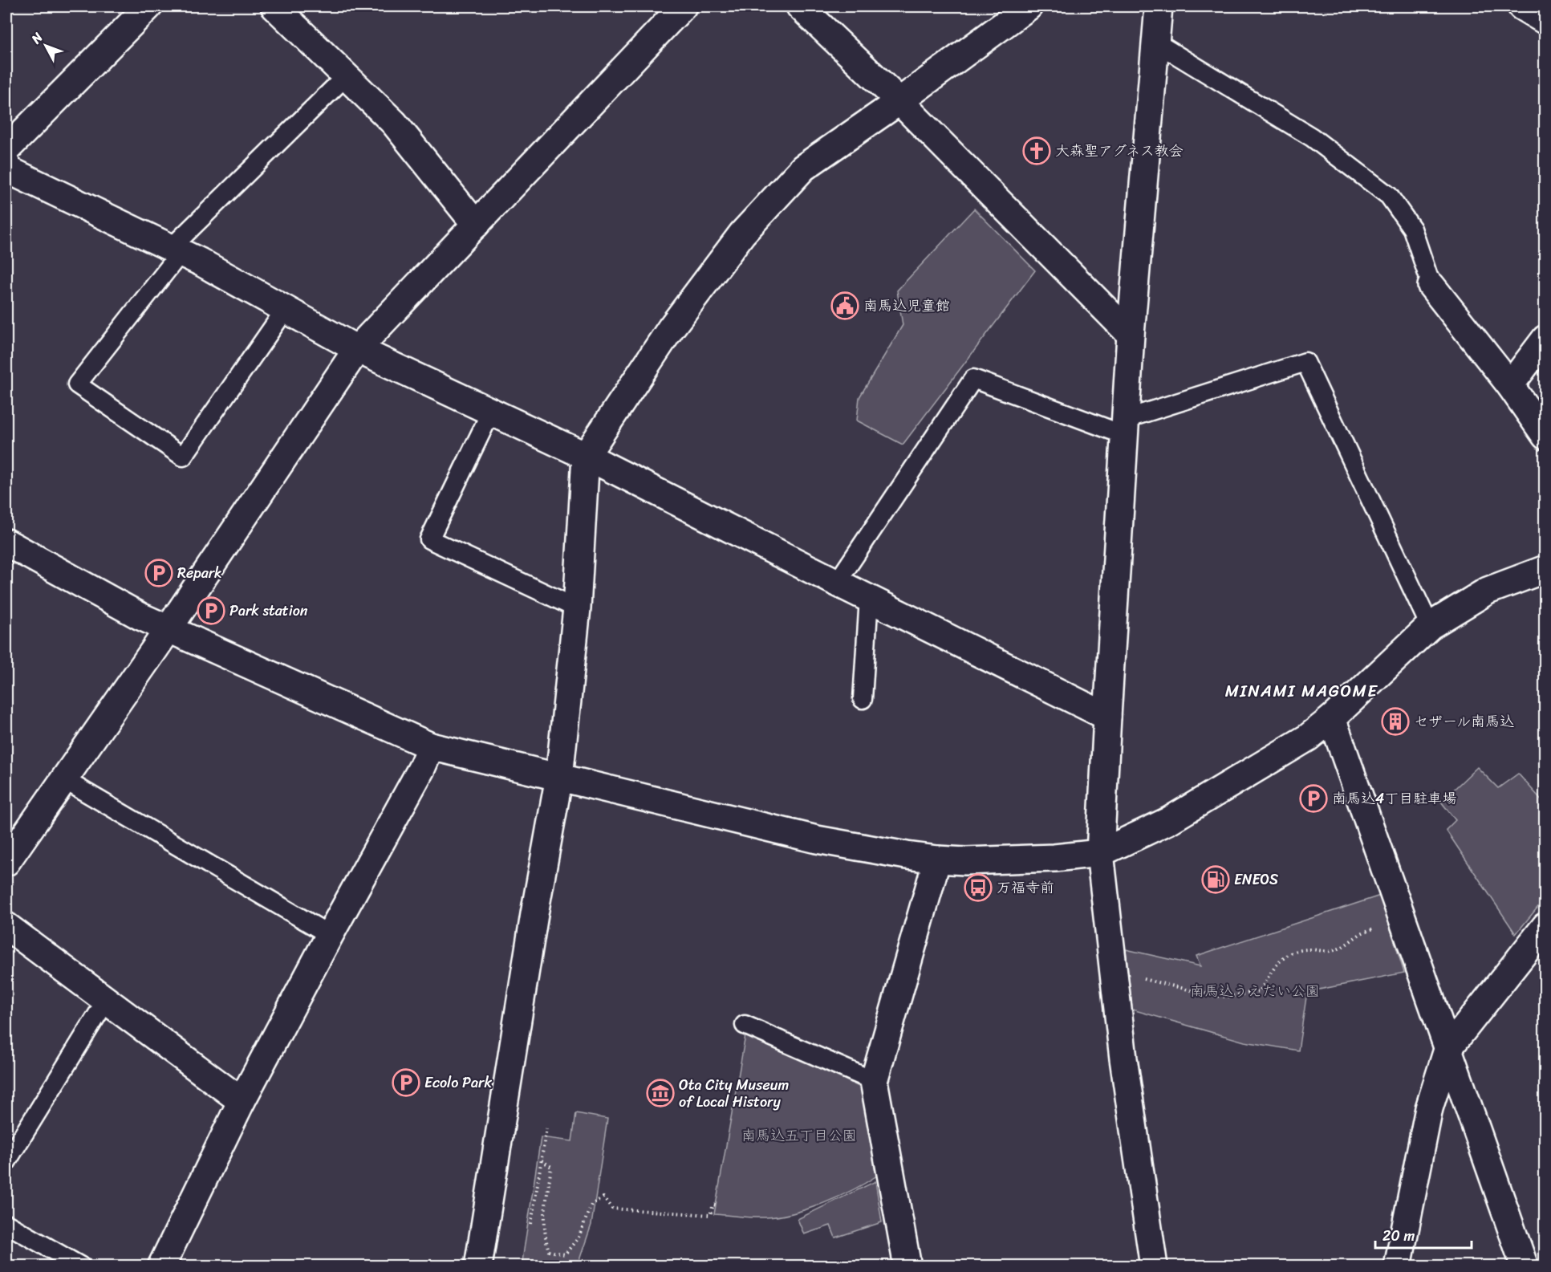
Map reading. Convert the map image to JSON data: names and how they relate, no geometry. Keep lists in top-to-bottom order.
{
  "districts": ["MINAMI MAGOME"],
  "parks": ["南馬込うえだい公園", "南馬込五丁目公園"],
  "places": {
    "church": ["大森聖アグネス教会"],
    "public building": ["南馬込児童館"],
    "parking": [
      "Repark",
      "Park station",
      "南馬込4丁目駐車場",
      "Ecolo Park"
    ],
    "building": ["セザール南馬込"],
    "fuel station": ["ENEOS"],
    "bus stop": ["万福寺前"],
    "museum": ["Ota City Museum of Local History"]
  },
  "scale_bar": "20 m",
  "north": "top left"
}
